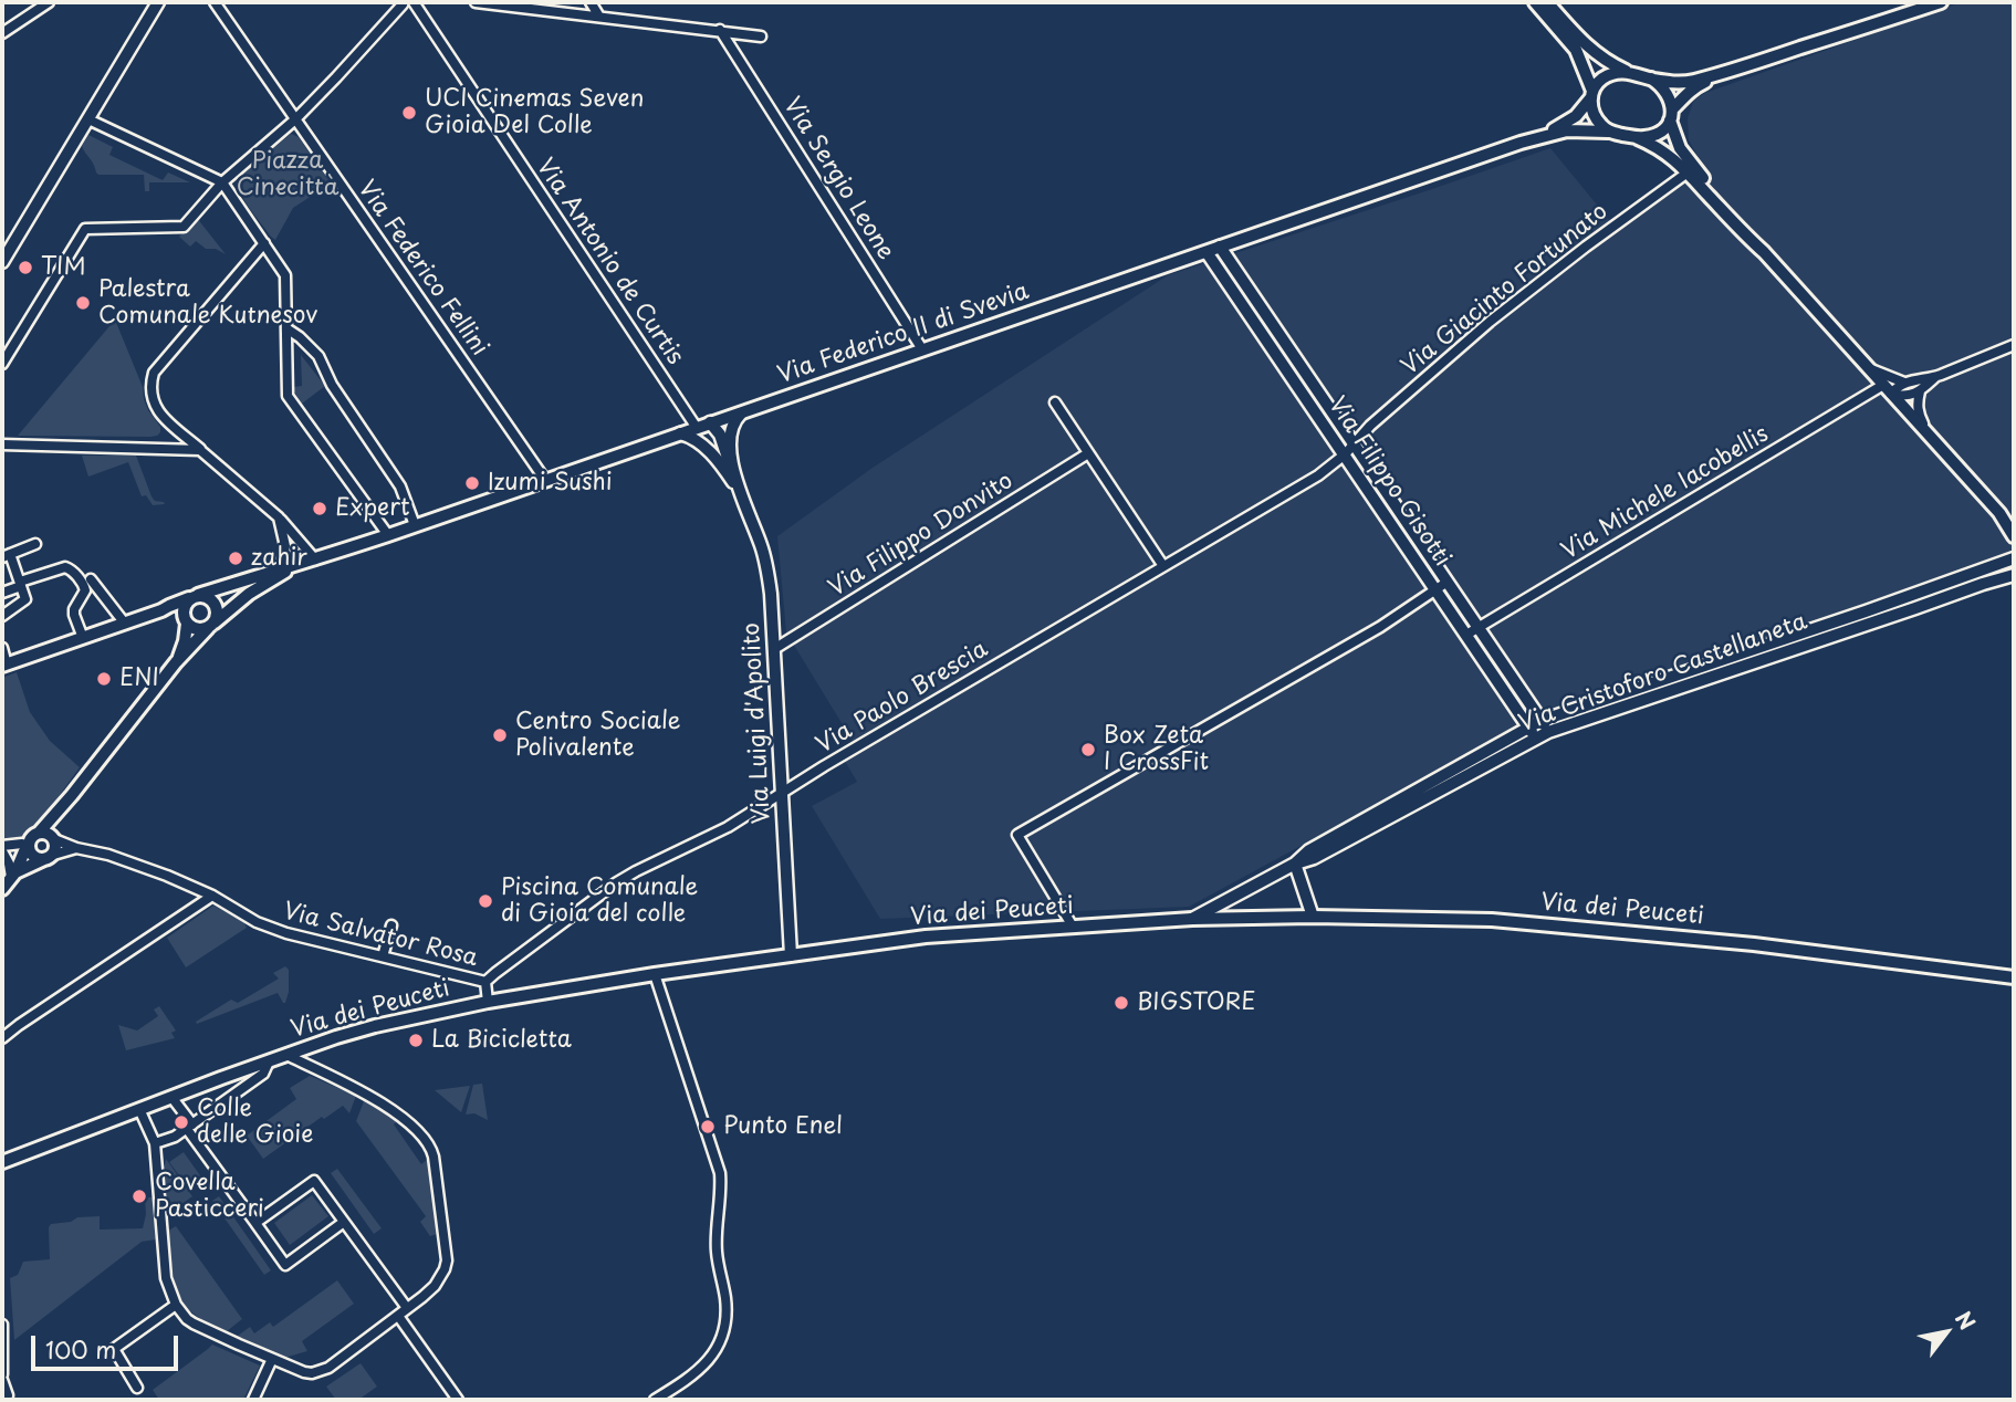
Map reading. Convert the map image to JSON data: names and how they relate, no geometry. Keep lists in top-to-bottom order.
{
  "streets": {
    "main road": ["Via Federico II di Svevia", "Via dei Peuceti"],
    "street": [
      "Via Sergio Leone",
      "Via Antonio de Curtis",
      "Via Federico Fellini",
      "Via Giacinto Fortunato",
      "Via Filippo Gisotti",
      "Via Michele Iacobellis",
      "Via Filippo Donvito",
      "Via Cristoforo Castellaneta",
      "Via Paolo Brescia",
      "Via Luigi d'Apolito",
      "Via Salvator Rosa"
    ]
  },
  "crossings": [
    ["Via Sergio Leone", "Via Federico II di Svevia"],
    ["Via Antonio de Curtis", "Via Federico II di Svevia"],
    ["Via Federico Fellini", "Via Federico II di Svevia"],
    ["Via Giacinto Fortunato", "Via Filippo Gisotti"],
    ["Via Giacinto Fortunato", "Via Paolo Brescia"],
    ["Via Federico II di Svevia", "Via Filippo Gisotti"],
    ["Via Federico II di Svevia", "Via Luigi d'Apolito"],
    ["Via Federico II di Svevia", "Via Salvator Rosa"],
    ["Via Filippo Gisotti", "Via Michele Iacobellis"],
    ["Via Filippo Gisotti", "Via Cristoforo Castellaneta"],
    ["Via Filippo Gisotti", "Via Paolo Brescia"],
    ["Via Filippo Donvito", "Via Luigi d'Apolito"],
    ["Via Paolo Brescia", "Via Luigi d'Apolito"],
    ["Via Paolo Brescia", "Via Salvator Rosa"],
    ["Via Luigi d'Apolito", "Via dei Peuceti"],
    ["Via dei Peuceti", "Via Salvator Rosa"]
  ],
  "parks": ["Piazza Cinecittà"],
  "places": [
    "UCI Cinemas Seven Gioia Del Colle",
    "TIM",
    "Palestra Comunale Kutnesov",
    "Izumi Sushi",
    "Expert",
    "zahir",
    "ENI",
    "Centro Sociale Polivalente",
    "Box Zeta I CrossFit",
    "Piscina Comunale di Gioia del colle",
    "BIGSTORE",
    "La Bicicletta",
    "Colle delle Gioie",
    "Punto Enel",
    "Covella Pasticceri"
  ],
  "scale_bar": "100 m",
  "north": "top right"
}
